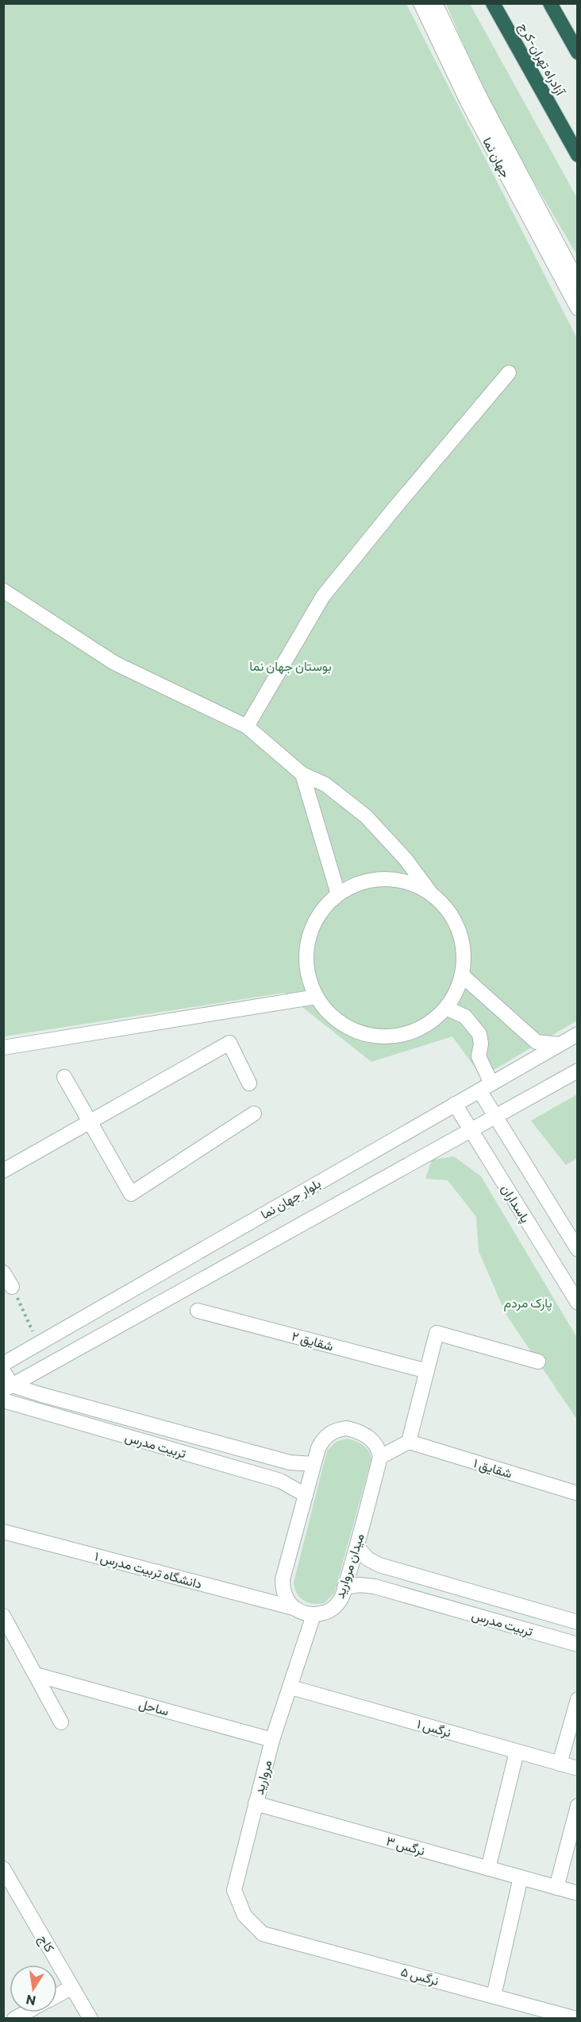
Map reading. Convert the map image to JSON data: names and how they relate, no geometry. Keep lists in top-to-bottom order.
{
  "streets": {
    "highway": ["آزادراه تهران-کرج"],
    "street": [
      "جهان نما",
      "بلوار جهان نما",
      "پاسداران",
      "شقایق ۲",
      "تربیت مدرس",
      "شقایق ۱",
      "میدان مروارید",
      "۱ دانشگاه تربیت مدرس",
      "ساحل",
      "نرگس ۱",
      "مروارید",
      "نرگس ۳",
      "کاج",
      "۵ نرگس"
    ]
  },
  "crossings": [
    ["بلوار جهان نما", "پاسداران"],
    ["تربیت مدرس", "میدان مروارید"],
    ["میدان مروارید", "مروارید"],
    ["ساحل", "مروارید"],
    ["نرگس ۱", "مروارید"],
    ["مروارید", "نرگس ۳"],
    ["مروارید", "۵ نرگس"]
  ],
  "parks": ["بوستان جهان نما", "پارک مردم"],
  "north": "bottom"
}
